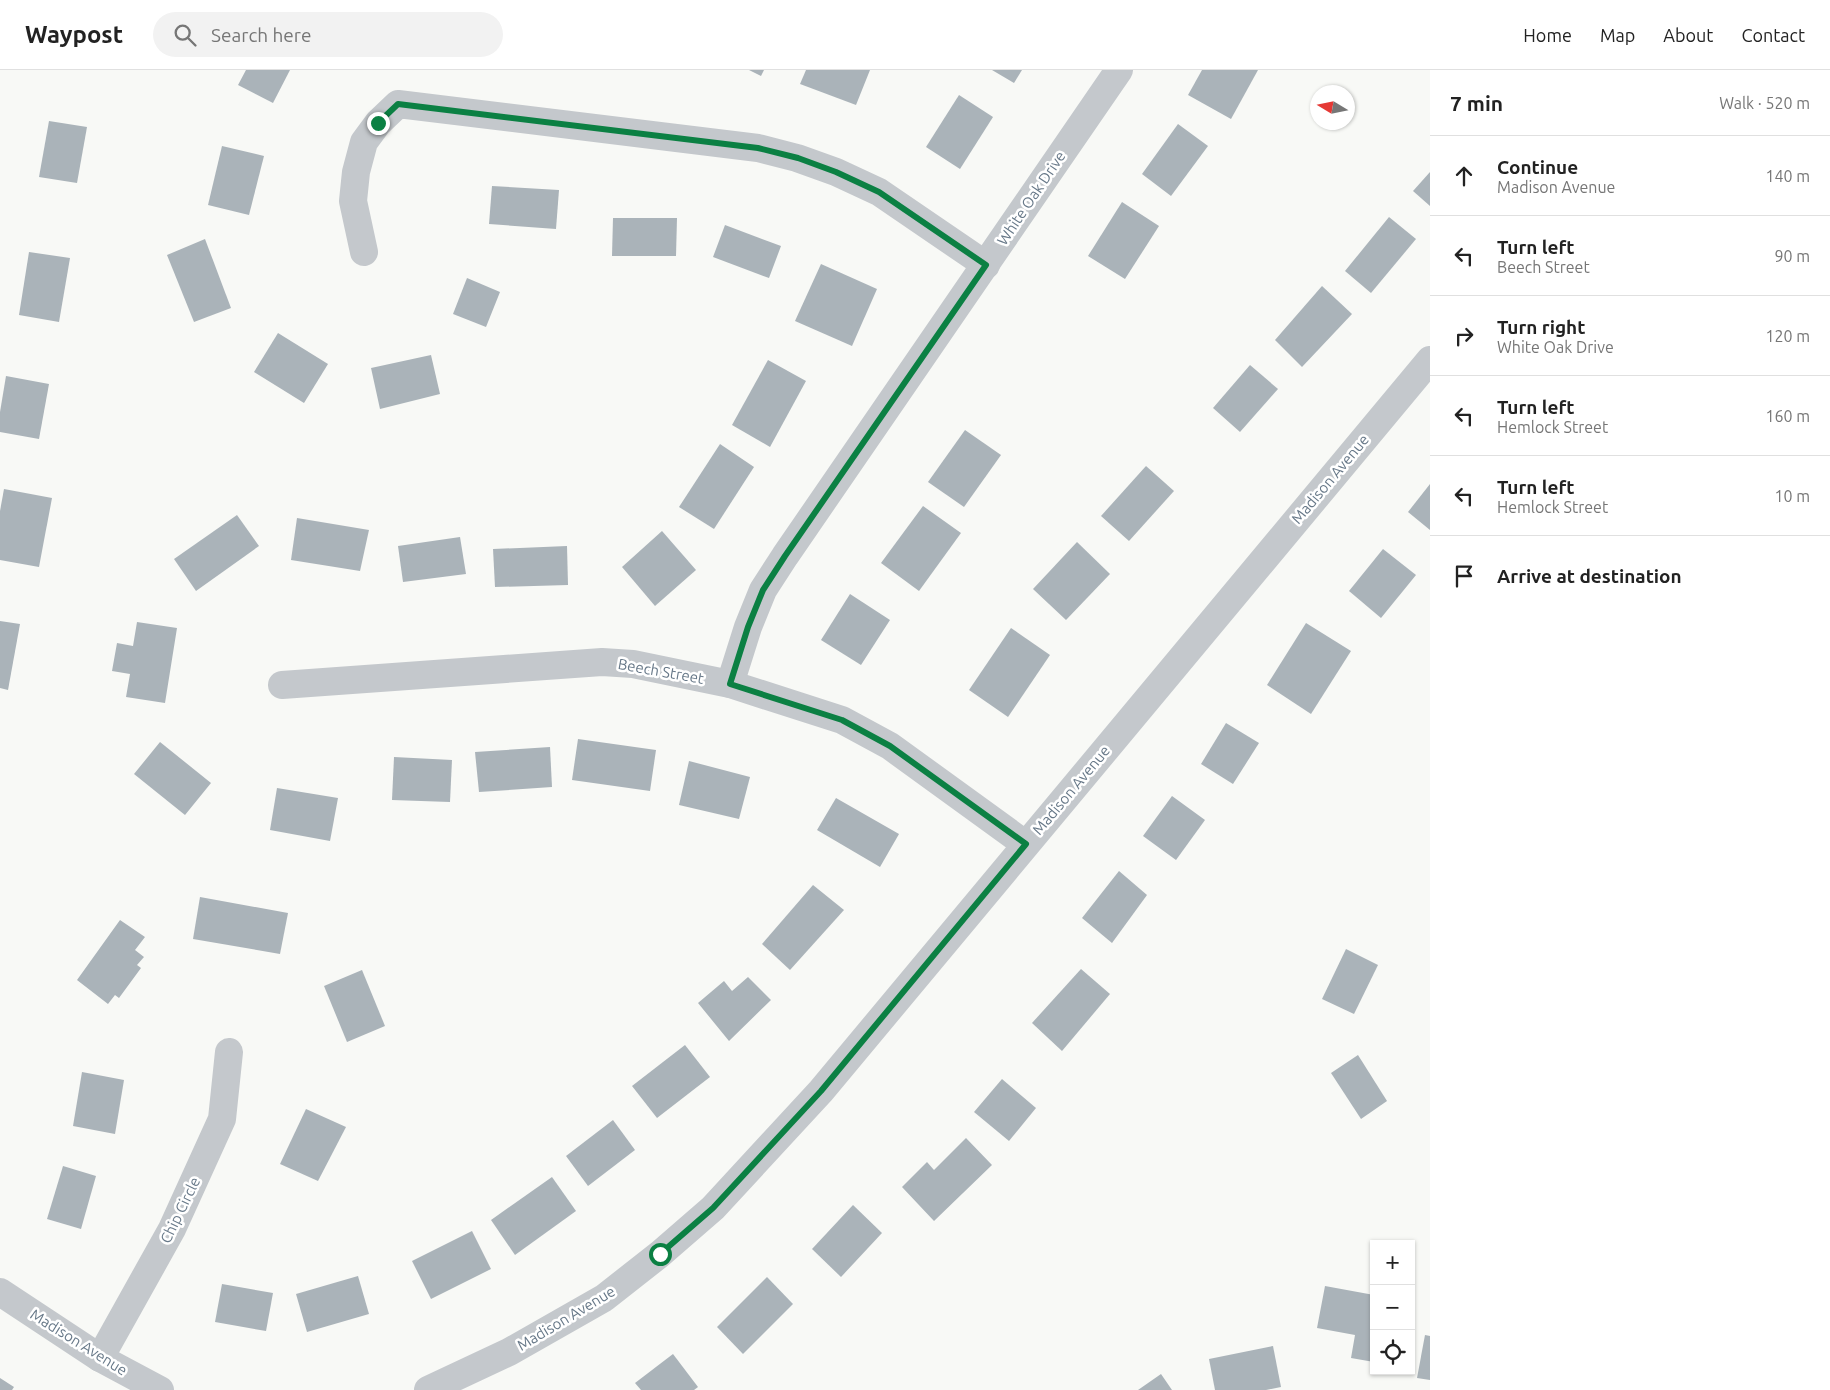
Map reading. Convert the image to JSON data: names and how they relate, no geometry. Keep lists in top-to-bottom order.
{
  "streets": {
    "street": [
      "White Oak Drive",
      "Madison Avenue",
      "Beech Street",
      "Chip Circle"
    ]
  },
  "crossings": [
    ["White Oak Drive", "Beech Street"],
    ["Madison Avenue", "Beech Street"],
    ["Madison Avenue", "Chip Circle"]
  ],
  "north": "left",
  "page": {
    "header": "Waypost",
    "search": "Search here",
    "nav": [
      "Home",
      "Map",
      "About",
      "Contact"
    ],
    "heading": ["7 min", "Walk · 520 m"],
    "list": [
      ["Continue", "Madison Avenue", "140 m"],
      ["Turn left", "Beech Street", "90 m"],
      ["Turn right", "White Oak Drive", "120 m"],
      ["Turn left", "Hemlock Street", "160 m"],
      ["Turn left", "Hemlock Street", "10 m"],
      "Arrive at destination"
    ],
    "map_buttons": ["+", "−"]
  }
}
